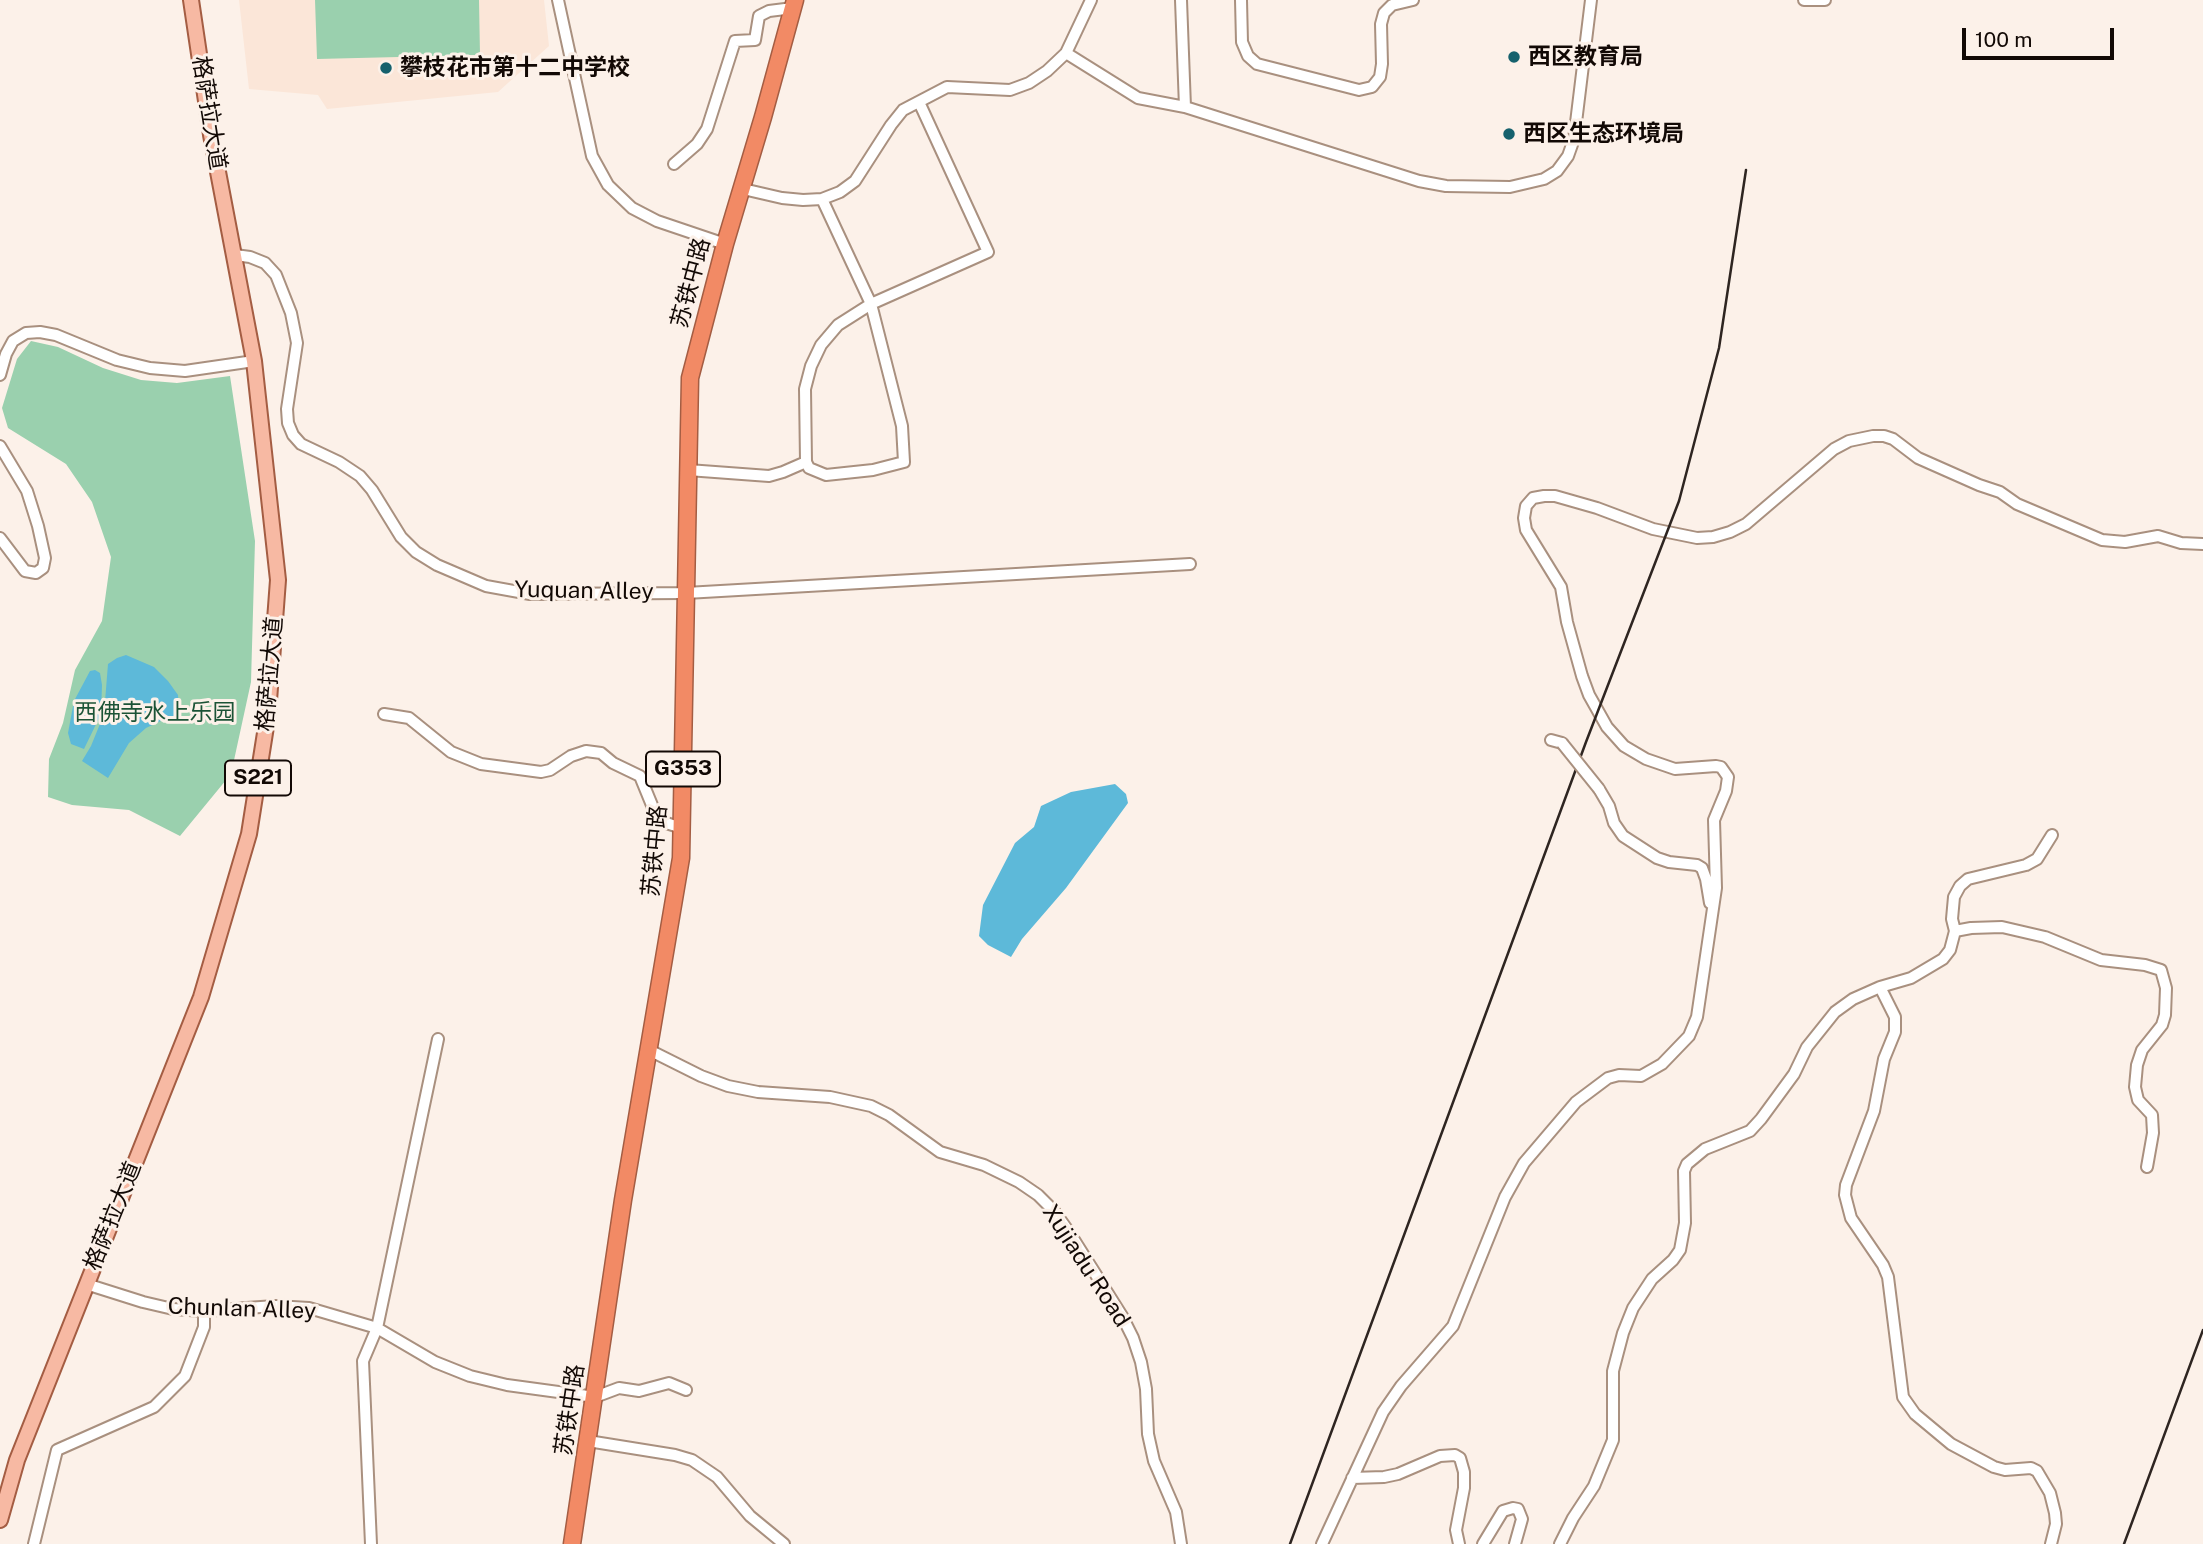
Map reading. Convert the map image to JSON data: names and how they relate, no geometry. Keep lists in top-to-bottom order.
{
  "streets": {
    "highway": ["苏铁中路", "G353"],
    "main road": ["格萨拉大道", "S221"],
    "street": ["Yuquan Alley", "Xujiadu Road", "Chunlan Alley"]
  },
  "crossings": [
    ["格萨拉大道", "Yuquan Alley"],
    ["格萨拉大道", "Chunlan Alley"],
    ["苏铁中路", "Yuquan Alley"],
    ["苏铁中路", "Xujiadu Road"],
    ["苏铁中路", "Chunlan Alley"]
  ],
  "parks": ["西佛寺水上乐园"],
  "places": ["西区教育局", "攀枝花市第十二中学校", "西区生态环境局"],
  "scale_bar": "100 m"
}
